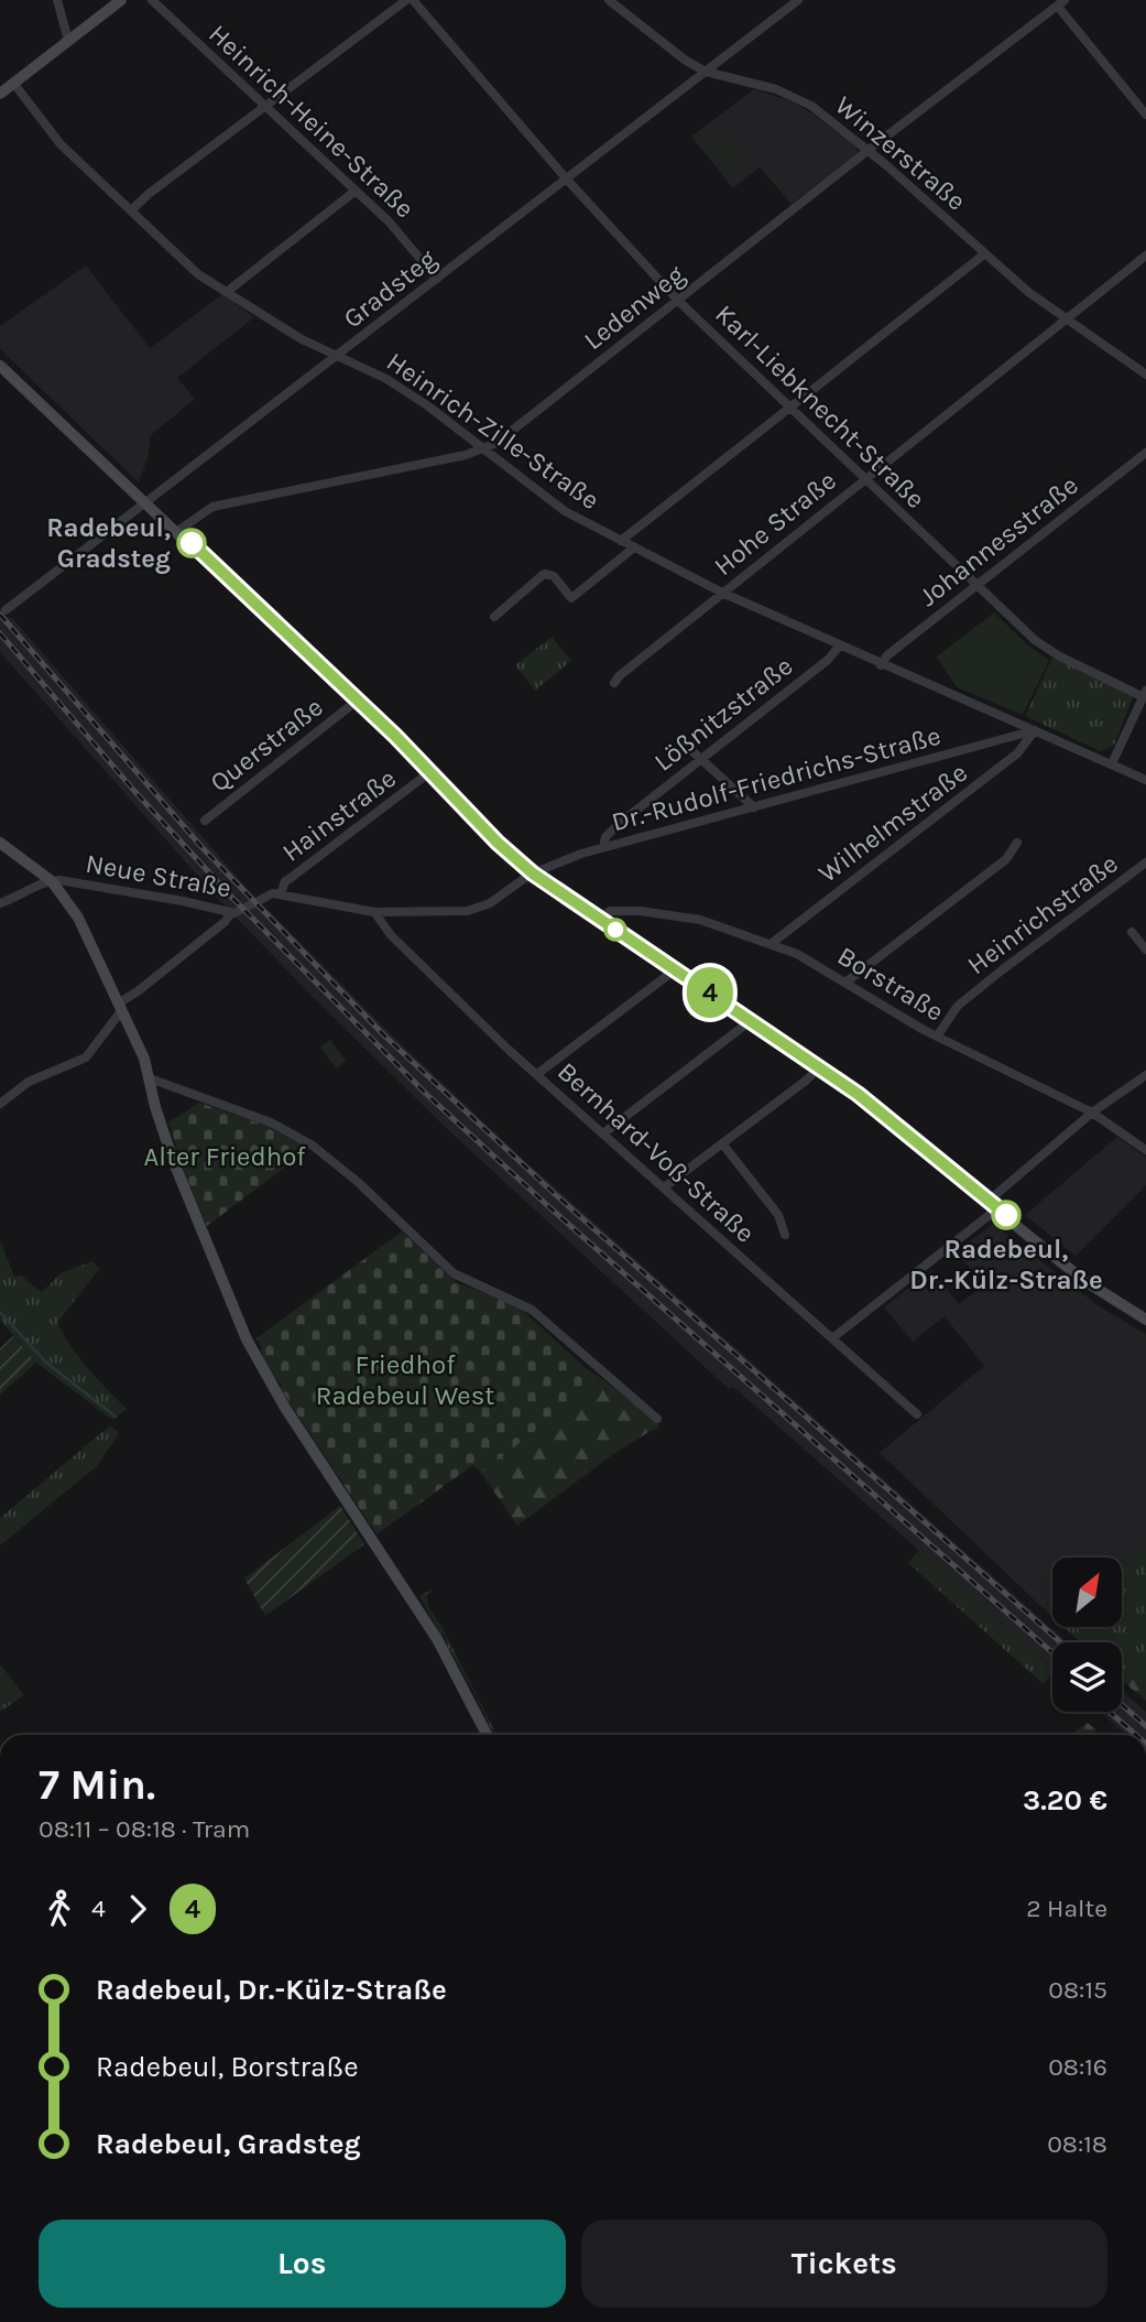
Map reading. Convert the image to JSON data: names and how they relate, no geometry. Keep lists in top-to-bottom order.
{
  "streets": {
    "street": [
      "Heinrich-Heine-Straße",
      "Winzerstraße",
      "Gradsteg",
      "Ledenweg",
      "Karl-Liebknecht-Straße",
      "Heinrich-Zille-Straße",
      "Hohe Straße",
      "Johannesstraße",
      "Lößnitzstraße",
      "Querstraße",
      "Dr.-Rudolf-Friedrichs-Straße",
      "Hainstraße",
      "Wilhelmstraße",
      "Neue Straße",
      "Heinrichstraße",
      "Borstraße",
      "Bernhard-Voß-Straße"
    ]
  },
  "crossings": [
    ["Heinrich-Heine-Straße", "Gradsteg"],
    ["Winzerstraße", "Gradsteg"],
    ["Winzerstraße", "Ledenweg"],
    ["Winzerstraße", "Hohe Straße"],
    ["Gradsteg", "Karl-Liebknecht-Straße"],
    ["Gradsteg", "Heinrich-Zille-Straße"],
    ["Ledenweg", "Karl-Liebknecht-Straße"],
    ["Ledenweg", "Heinrich-Zille-Straße"],
    ["Karl-Liebknecht-Straße", "Hohe Straße"],
    ["Karl-Liebknecht-Straße", "Johannesstraße"],
    ["Heinrich-Zille-Straße", "Hohe Straße"],
    ["Heinrich-Zille-Straße", "Johannesstraße"],
    ["Heinrich-Zille-Straße", "Lößnitzstraße"],
    ["Heinrich-Zille-Straße", "Dr.-Rudolf-Friedrichs-Straße"],
    ["Heinrich-Zille-Straße", "Wilhelmstraße"],
    ["Lößnitzstraße", "Dr.-Rudolf-Friedrichs-Straße"],
    ["Dr.-Rudolf-Friedrichs-Straße", "Wilhelmstraße"],
    ["Hainstraße", "Neue Straße"],
    ["Wilhelmstraße", "Borstraße"],
    ["Heinrichstraße", "Borstraße"]
  ],
  "parks": ["Alter Friedhof", "Friedhof Radebeul West"],
  "places": ["Radebeul, Gradsteg", "Radebeul, Dr.-Külz-Straße"],
  "lines": ["tram line 4"],
  "north": "top right",
  "page": {
    "on_map": "4",
    "heading": ["7 Min.", "08:11 – 08:18 · Tram", "3.20 €"],
    "legs": ["4", "4", "2 Halte"],
    "list": [
      {
        "name": "Radebeul, Dr.-Külz-Straße",
        "value": "08:15"
      },
      {
        "name": "Radebeul, Borstraße",
        "value": "08:16"
      },
      {
        "name": "Radebeul, Gradsteg",
        "value": "08:18"
      }
    ],
    "buttons": ["Los", "Tickets"]
  }
}
